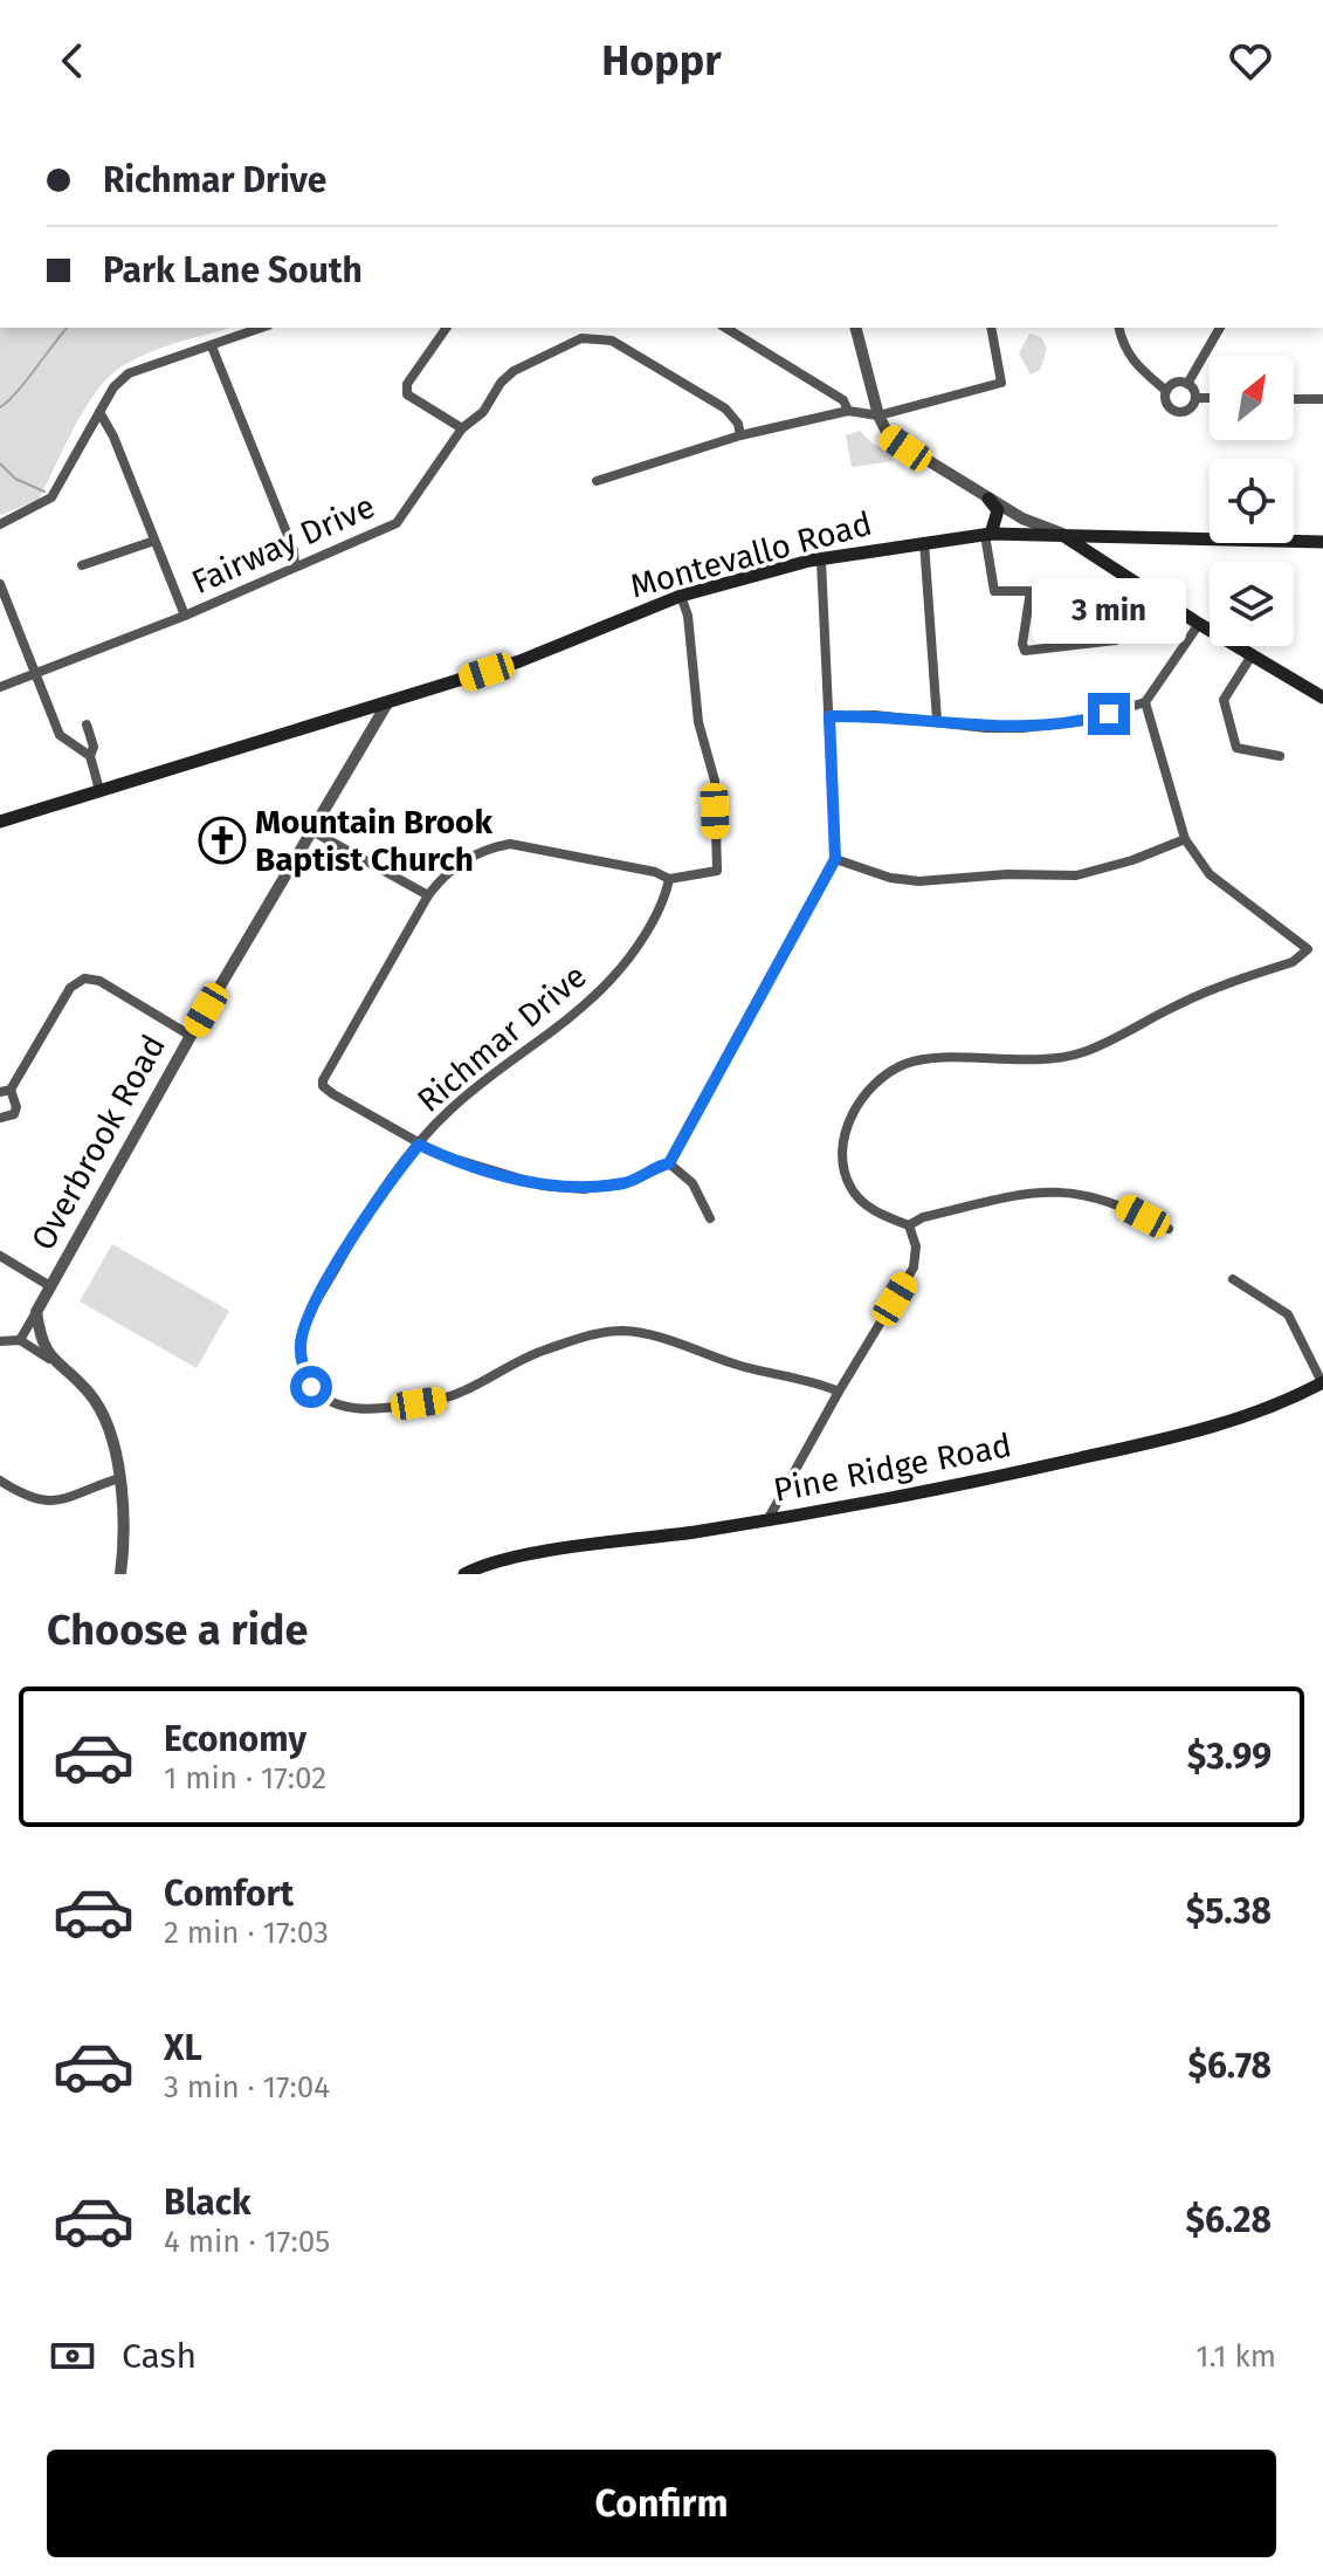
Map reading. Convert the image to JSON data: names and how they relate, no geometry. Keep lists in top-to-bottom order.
{
  "streets": {
    "main road": ["Montevallo Road", "Pine Ridge Road"],
    "street": ["Fairway Drive", "Richmar Drive", "Overbrook Road"]
  },
  "crossings": [
    ["Montevallo Road", "Overbrook Road"]
  ],
  "places": {
    "church": ["Mountain Brook Baptist Church"]
  },
  "north": "top right",
  "page": {
    "header": "Hoppr",
    "banner": ["Richmar Drive", "Park Lane South"],
    "bubble": "3 min",
    "heading": "Choose a ride",
    "list": [
      {
        "name": "Economy",
        "note": "1 min · 17:02",
        "value": "$3.99"
      },
      {
        "name": "Comfort",
        "note": "2 min · 17:03",
        "value": "$5.38"
      },
      {
        "name": "XL",
        "note": "3 min · 17:04",
        "value": "$6.78"
      },
      {
        "name": "Black",
        "note": "4 min · 17:05",
        "value": "$6.28"
      }
    ],
    "pay": ["Cash", "1.1 km"],
    "buttons": "Confirm"
  }
}
